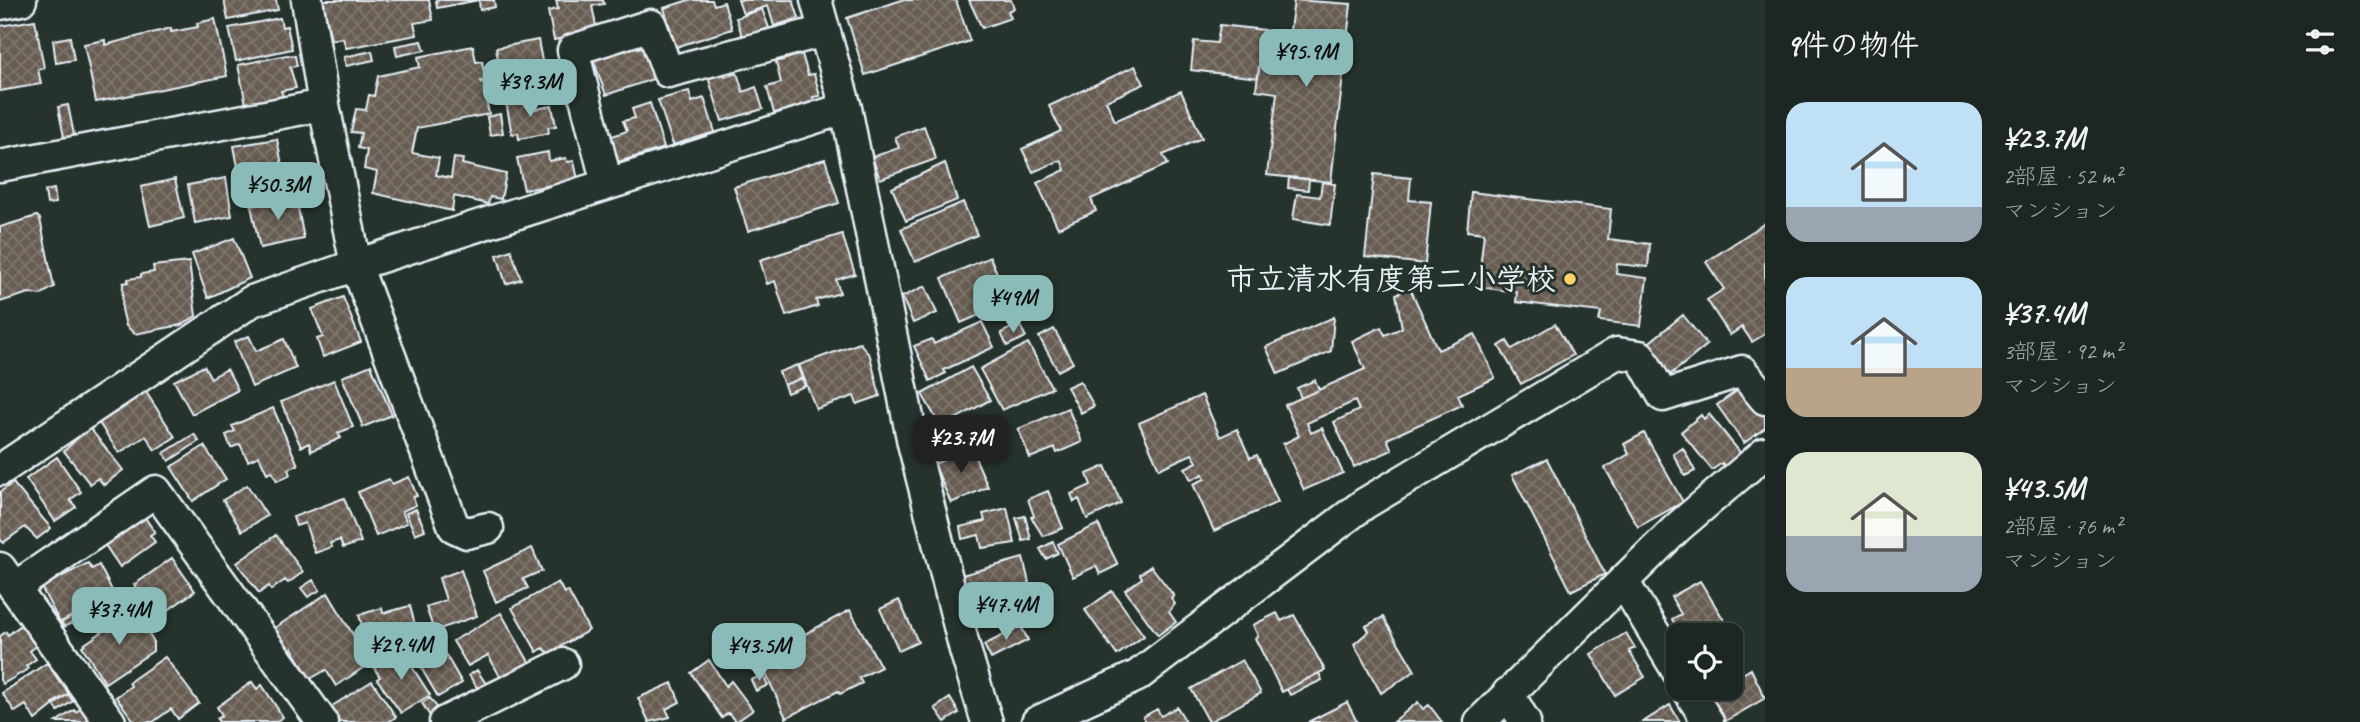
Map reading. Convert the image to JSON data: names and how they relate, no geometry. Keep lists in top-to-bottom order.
{
  "places": ["市立清水有度第二小学校"],
  "page": {
    "heading": "9件の物件",
    "price": [
      "¥95.9M",
      "¥39.3M",
      "¥50.3M",
      "¥49M",
      "¥23.7M",
      "¥47.4M",
      "¥37.4M",
      "¥29.4M",
      "¥43.5M"
    ],
    "list": [
      {
        "name": "¥23.7M",
        "note": "2部屋 · 52 m² · マンション"
      },
      {
        "name": "¥37.4M",
        "note": "3部屋 · 92 m² · マンション"
      },
      {
        "name": "¥43.5M",
        "note": "2部屋 · 76 m² · マンション"
      }
    ]
  }
}
